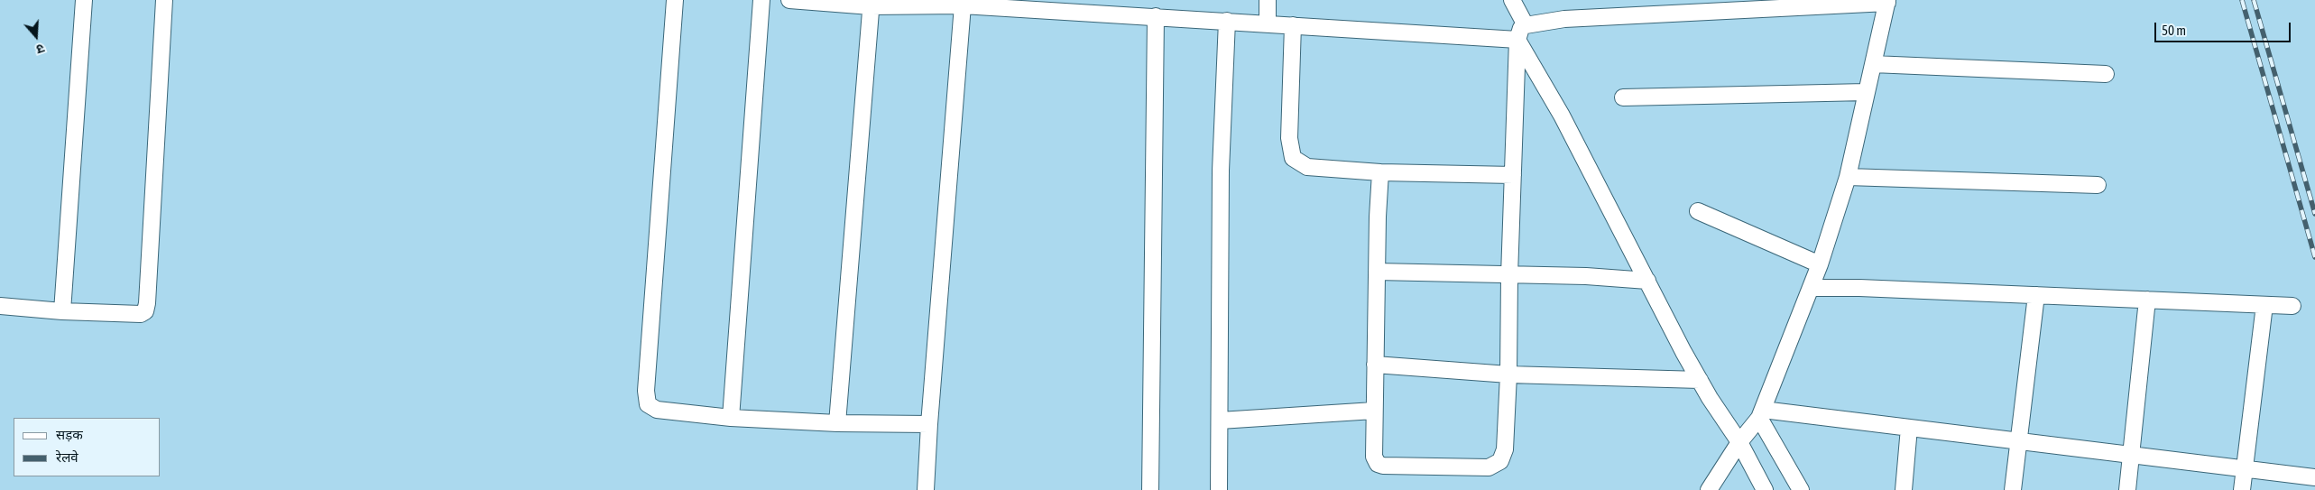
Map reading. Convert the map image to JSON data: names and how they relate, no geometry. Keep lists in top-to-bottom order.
{
  "legend": ["सड़क", "रेलवे"],
  "scale_bar": "50 m",
  "north": "bottom"
}
